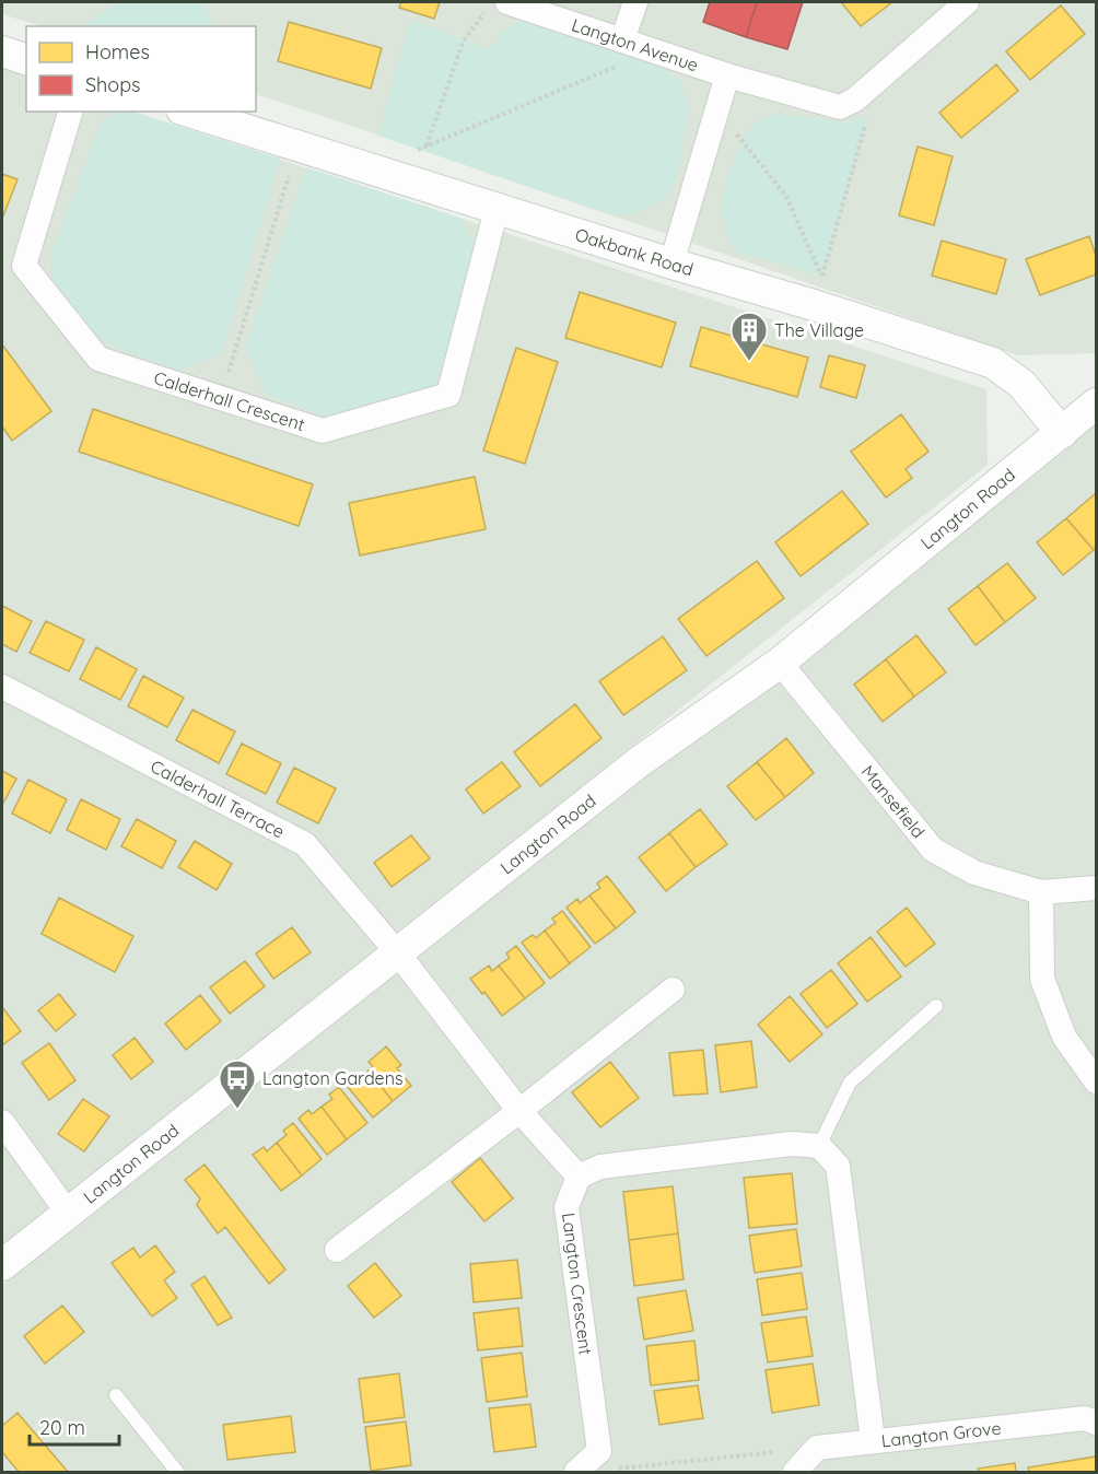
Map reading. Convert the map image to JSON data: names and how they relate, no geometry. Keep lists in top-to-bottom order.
{
  "streets": {
    "street": [
      "Langton Avenue",
      "Oakbank Road",
      "Calderhall Crescent",
      "Langton Road",
      "Calderhall Terrace",
      "Mansefield",
      "Langton Crescent",
      "Langton Grove"
    ]
  },
  "crossings": [
    ["Oakbank Road", "Calderhall Crescent"],
    ["Oakbank Road", "Langton Road"],
    ["Langton Road", "Calderhall Terrace"],
    ["Langton Road", "Mansefield"]
  ],
  "places": {
    "building": ["The Village"],
    "bus stop": ["Langton Gardens"]
  },
  "legend": ["Homes", "Shops"],
  "scale_bar": "20 m"
}
